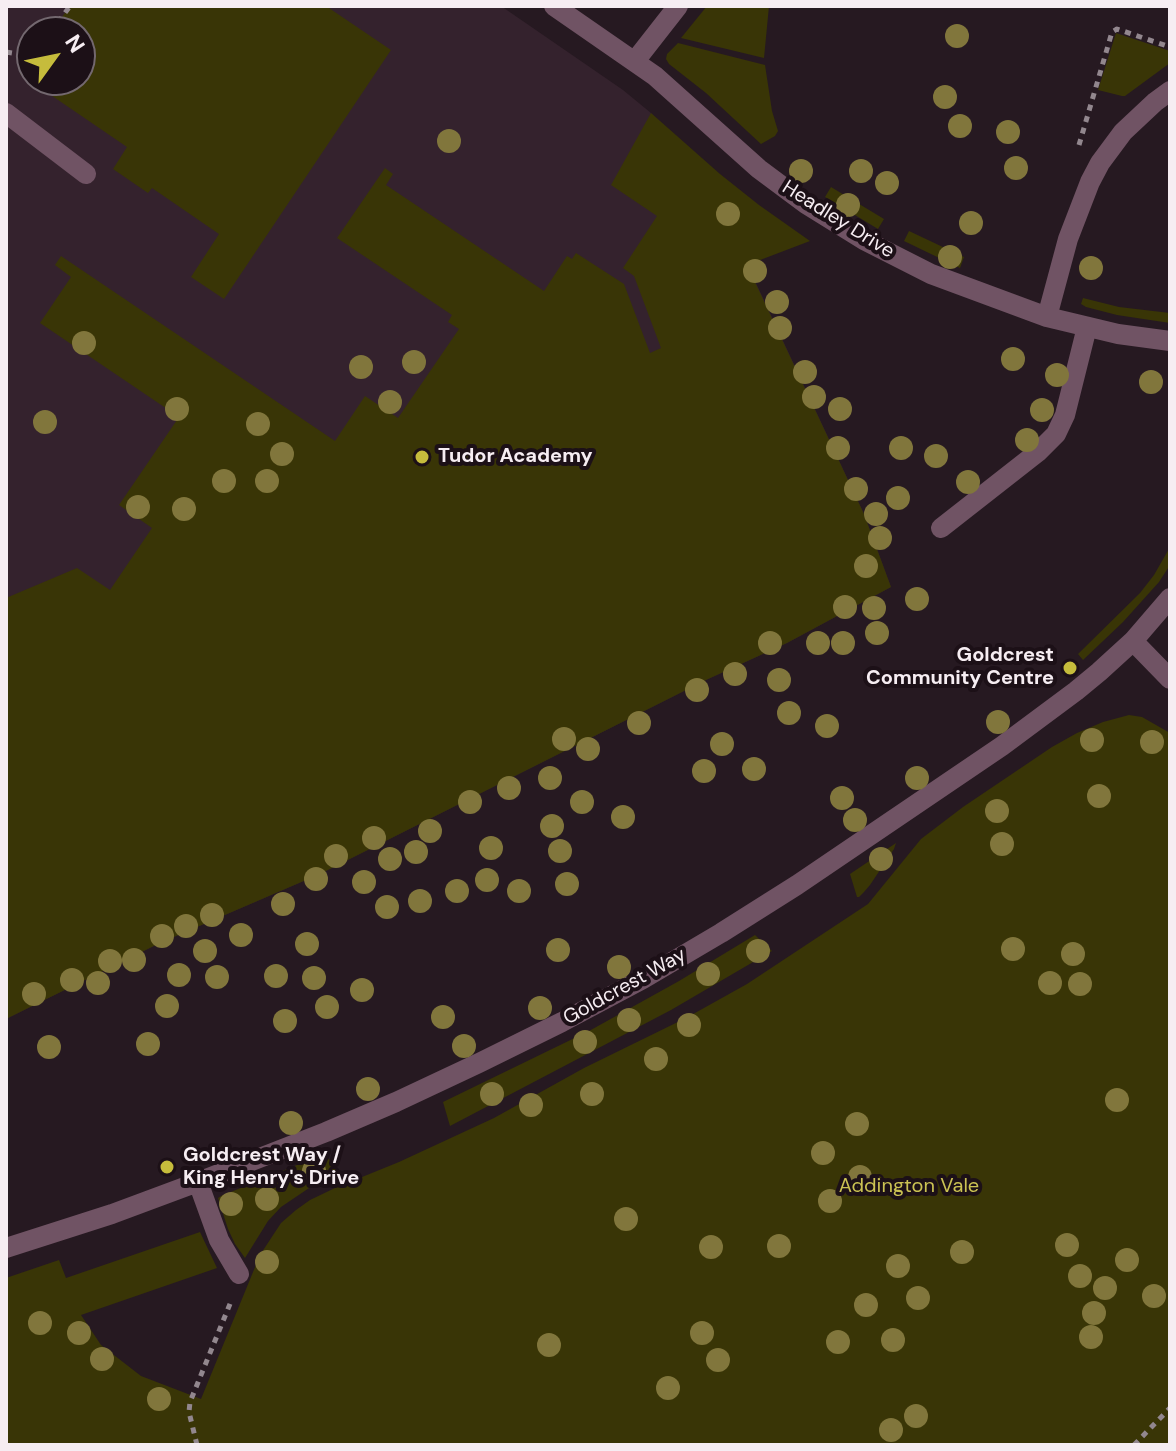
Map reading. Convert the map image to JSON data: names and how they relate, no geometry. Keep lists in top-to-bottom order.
{
  "streets": {
    "street": ["Headley Drive", "Goldcrest Way"]
  },
  "parks": ["Addington Vale"],
  "places": ["Tudor Academy", "Goldcrest Community Centre", "Goldcrest Way / King Henry's Drive"],
  "north": "top right"
}
